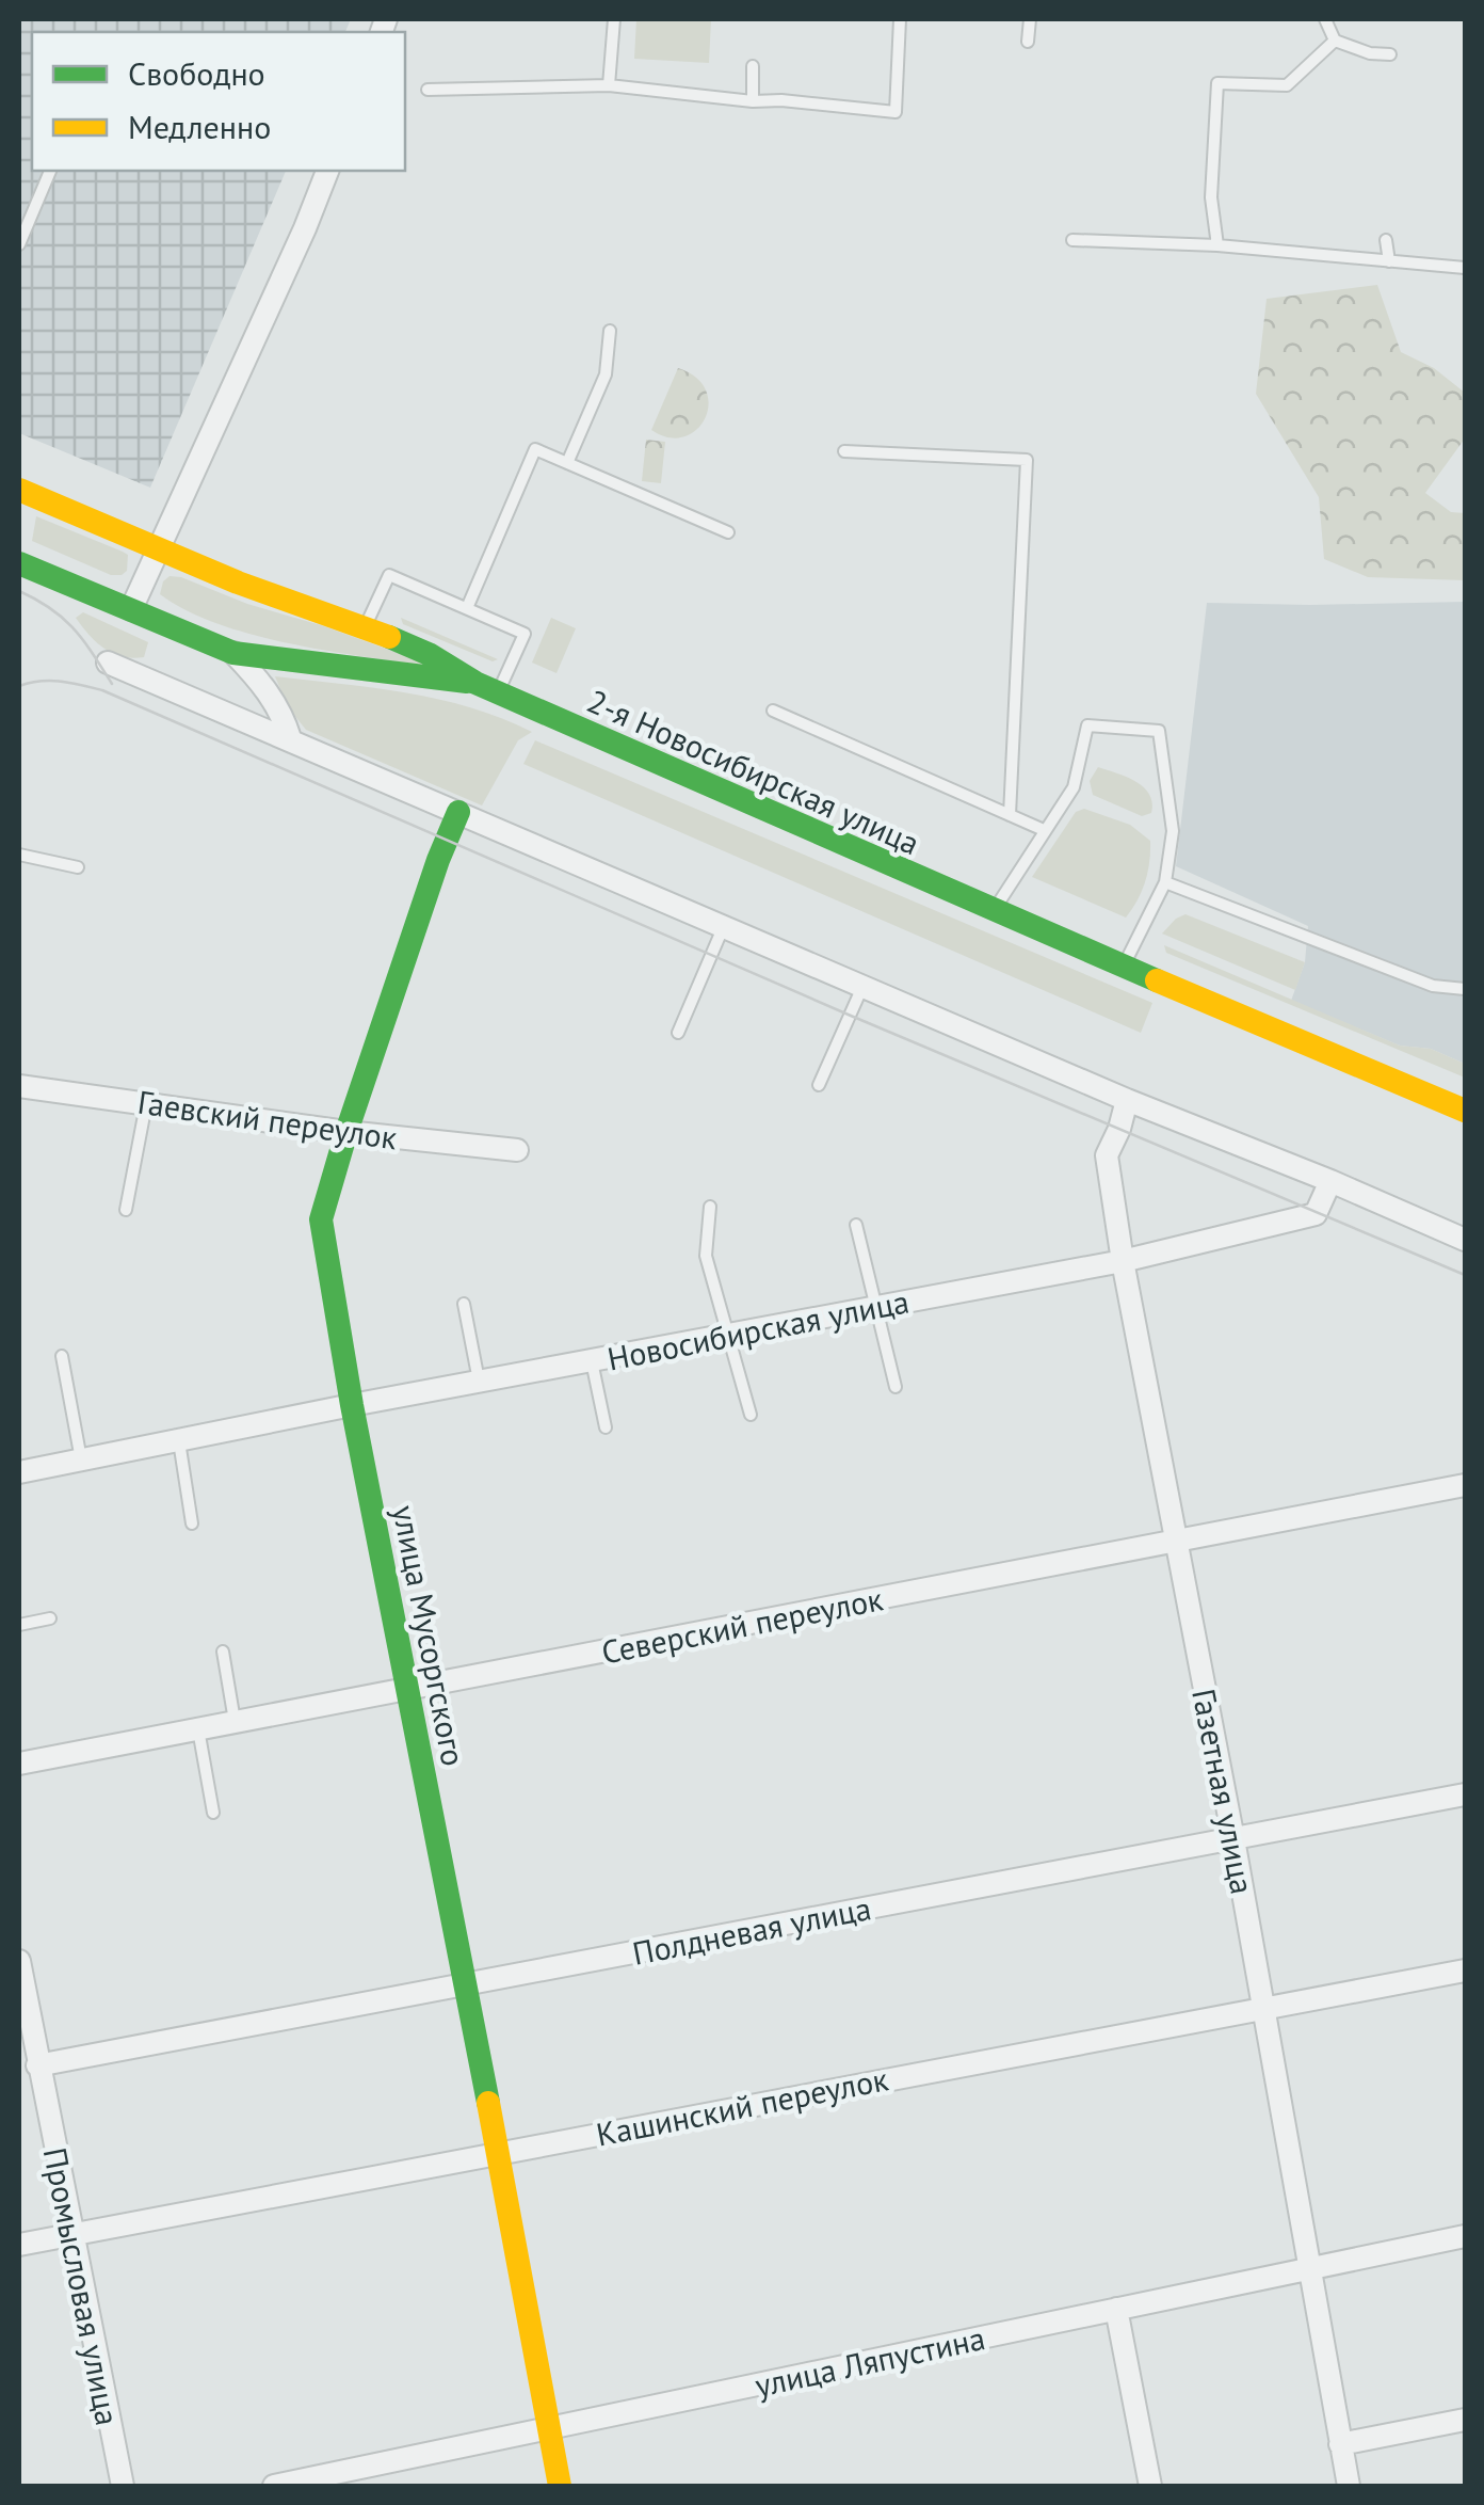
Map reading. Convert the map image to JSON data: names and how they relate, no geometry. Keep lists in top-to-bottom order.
{
  "streets": {
    "main road": ["2-я Новосибирская улица", "улица Мусоргского"],
    "street": [
      "Гаевский переулок",
      "Новосибирская улица",
      "Северский переулок",
      "Газетная улица",
      "Полдневая улица",
      "Кашинский переулок",
      "Промысловая улица",
      "улица Ляпустина"
    ]
  },
  "crossings": [
    ["Гаевский переулок", "улица Мусоргского"],
    ["Новосибирская улица", "улица Мусоргского"],
    ["Новосибирская улица", "Газетная улица"],
    ["Северский переулок", "улица Мусоргского"],
    ["Северский переулок", "Газетная улица"],
    ["улица Мусоргского", "Полдневая улица"],
    ["улица Мусоргского", "Кашинский переулок"],
    ["улица Мусоргского", "улица Ляпустина"],
    ["Газетная улица", "Полдневая улица"],
    ["Газетная улица", "Кашинский переулок"],
    ["Газетная улица", "улица Ляпустина"],
    ["Полдневая улица", "Промысловая улица"],
    ["Кашинский переулок", "Промысловая улица"]
  ],
  "legend": ["Свободно", "Медленно"]
}
